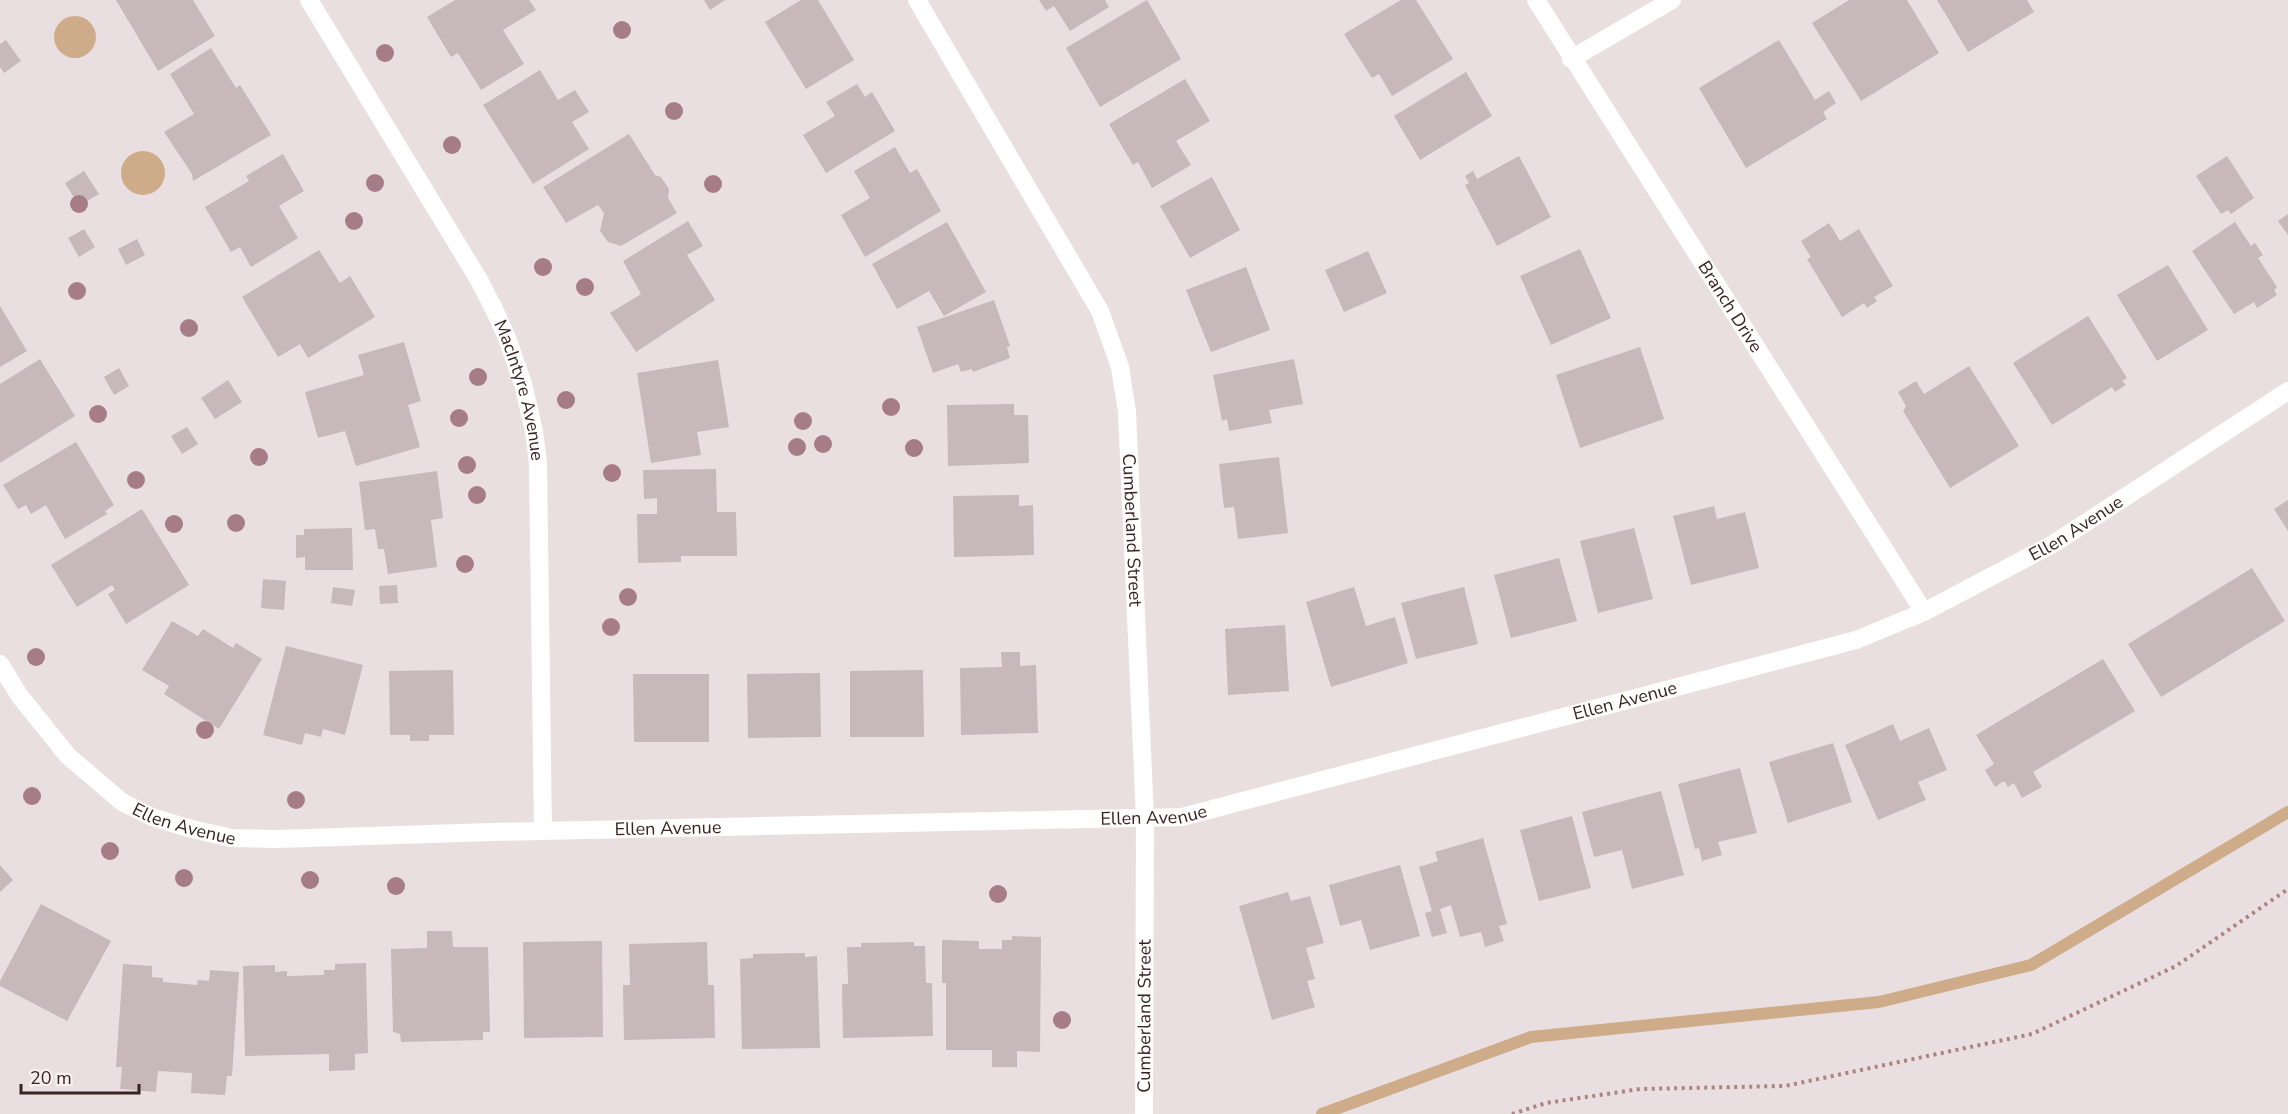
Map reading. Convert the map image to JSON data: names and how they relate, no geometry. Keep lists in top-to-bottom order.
{
  "streets": {
    "street": [
      "Branch Drive",
      "MacIntyre Avenue",
      "Ellen Avenue",
      "Cumberland Street"
    ]
  },
  "crossings": [
    ["Branch Drive", "Ellen Avenue"],
    ["MacIntyre Avenue", "Ellen Avenue"],
    ["Ellen Avenue", "Cumberland Street"]
  ],
  "scale_bar": "20 m"
}
